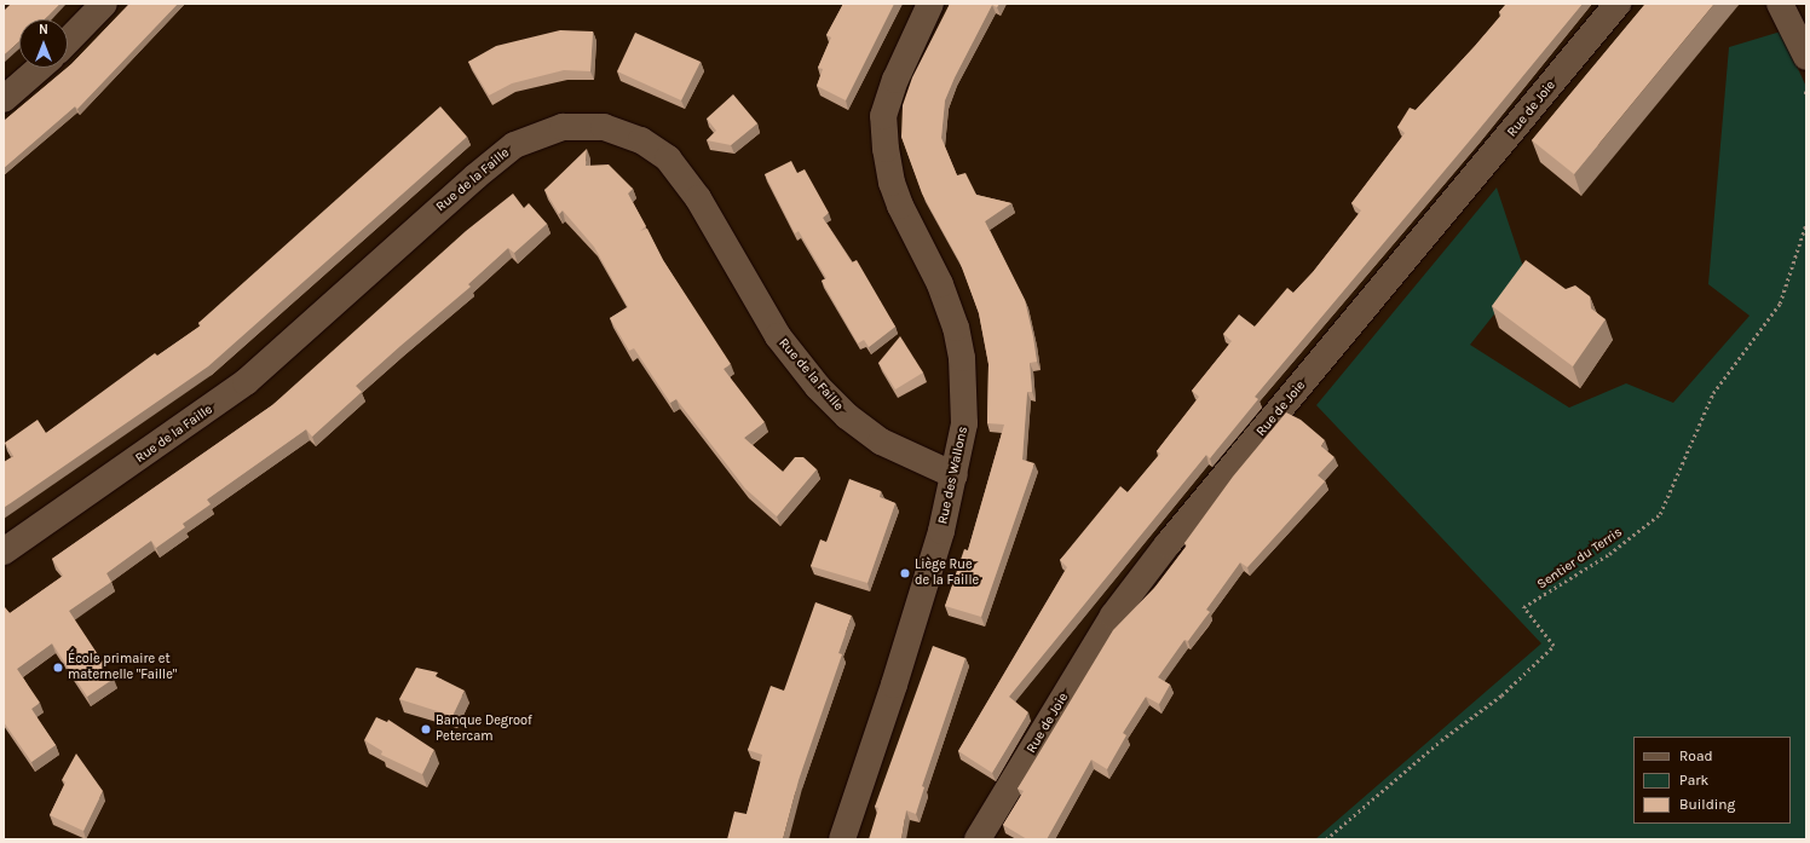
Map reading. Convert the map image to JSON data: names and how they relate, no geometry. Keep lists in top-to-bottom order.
{
  "streets": {
    "street": ["Rue de Joie", "Rue de la Faille", "Rue des Wallons"],
    "path": ["Sentier du Terris"]
  },
  "crossings": [
    ["Rue de la Faille", "Rue des Wallons"]
  ],
  "places": ["Liège Rue de la Faille", "École primaire et maternelle \"Faille\"", "Banque Degroof Petercam"],
  "legend": ["Road", "Park", "Building"],
  "north": "top"
}
